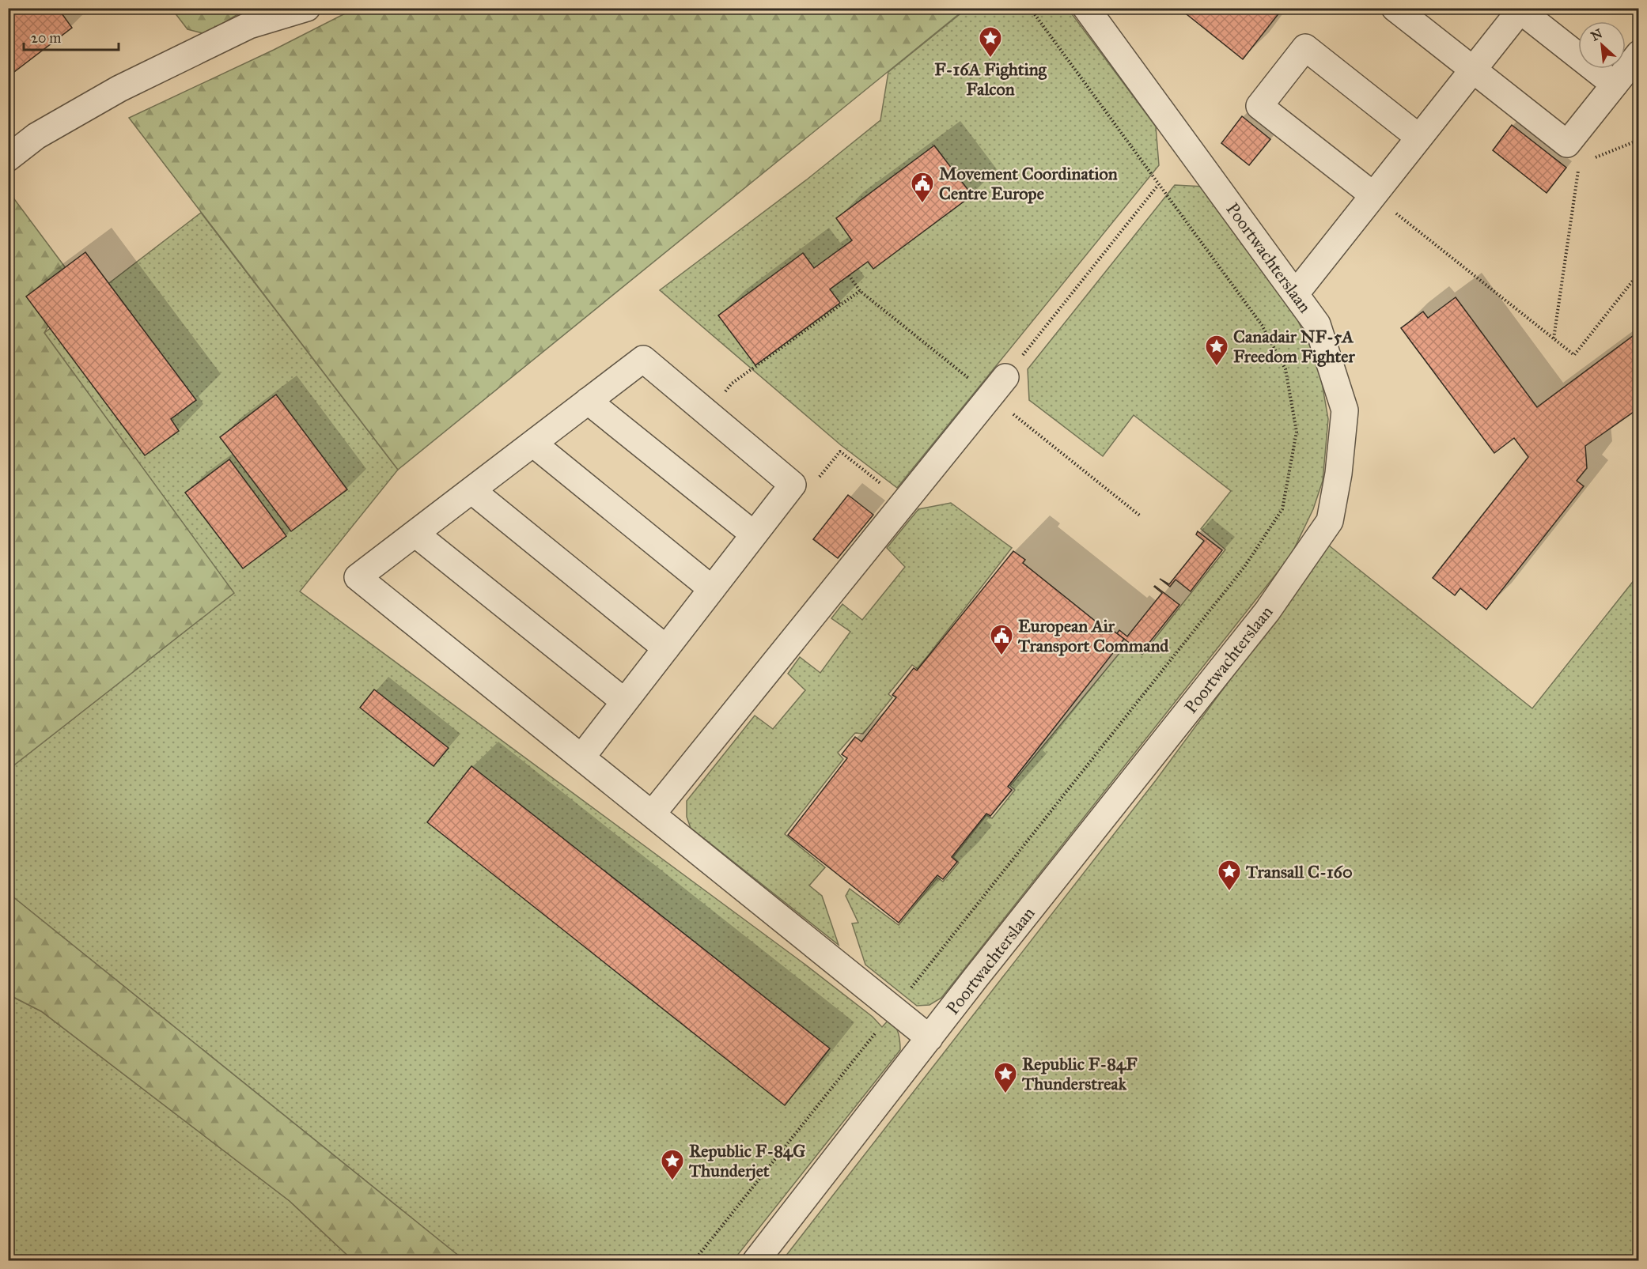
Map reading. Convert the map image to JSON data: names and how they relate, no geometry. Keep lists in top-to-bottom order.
{
  "streets": {
    "lane": ["Poortwachterslaan"]
  },
  "places": {
    "place": [
      "F-16A Fighting Falcon",
      "Canadair NF-5A Freedom Fighter",
      "Transall C-160",
      "Republic F-84F Thunderstreak",
      "Republic F-84G Thunderjet"
    ],
    "public building": ["Movement Coordination Centre Europe", "European Air Transport Command"]
  },
  "scale_bar": "20 m",
  "north": "top left"
}
